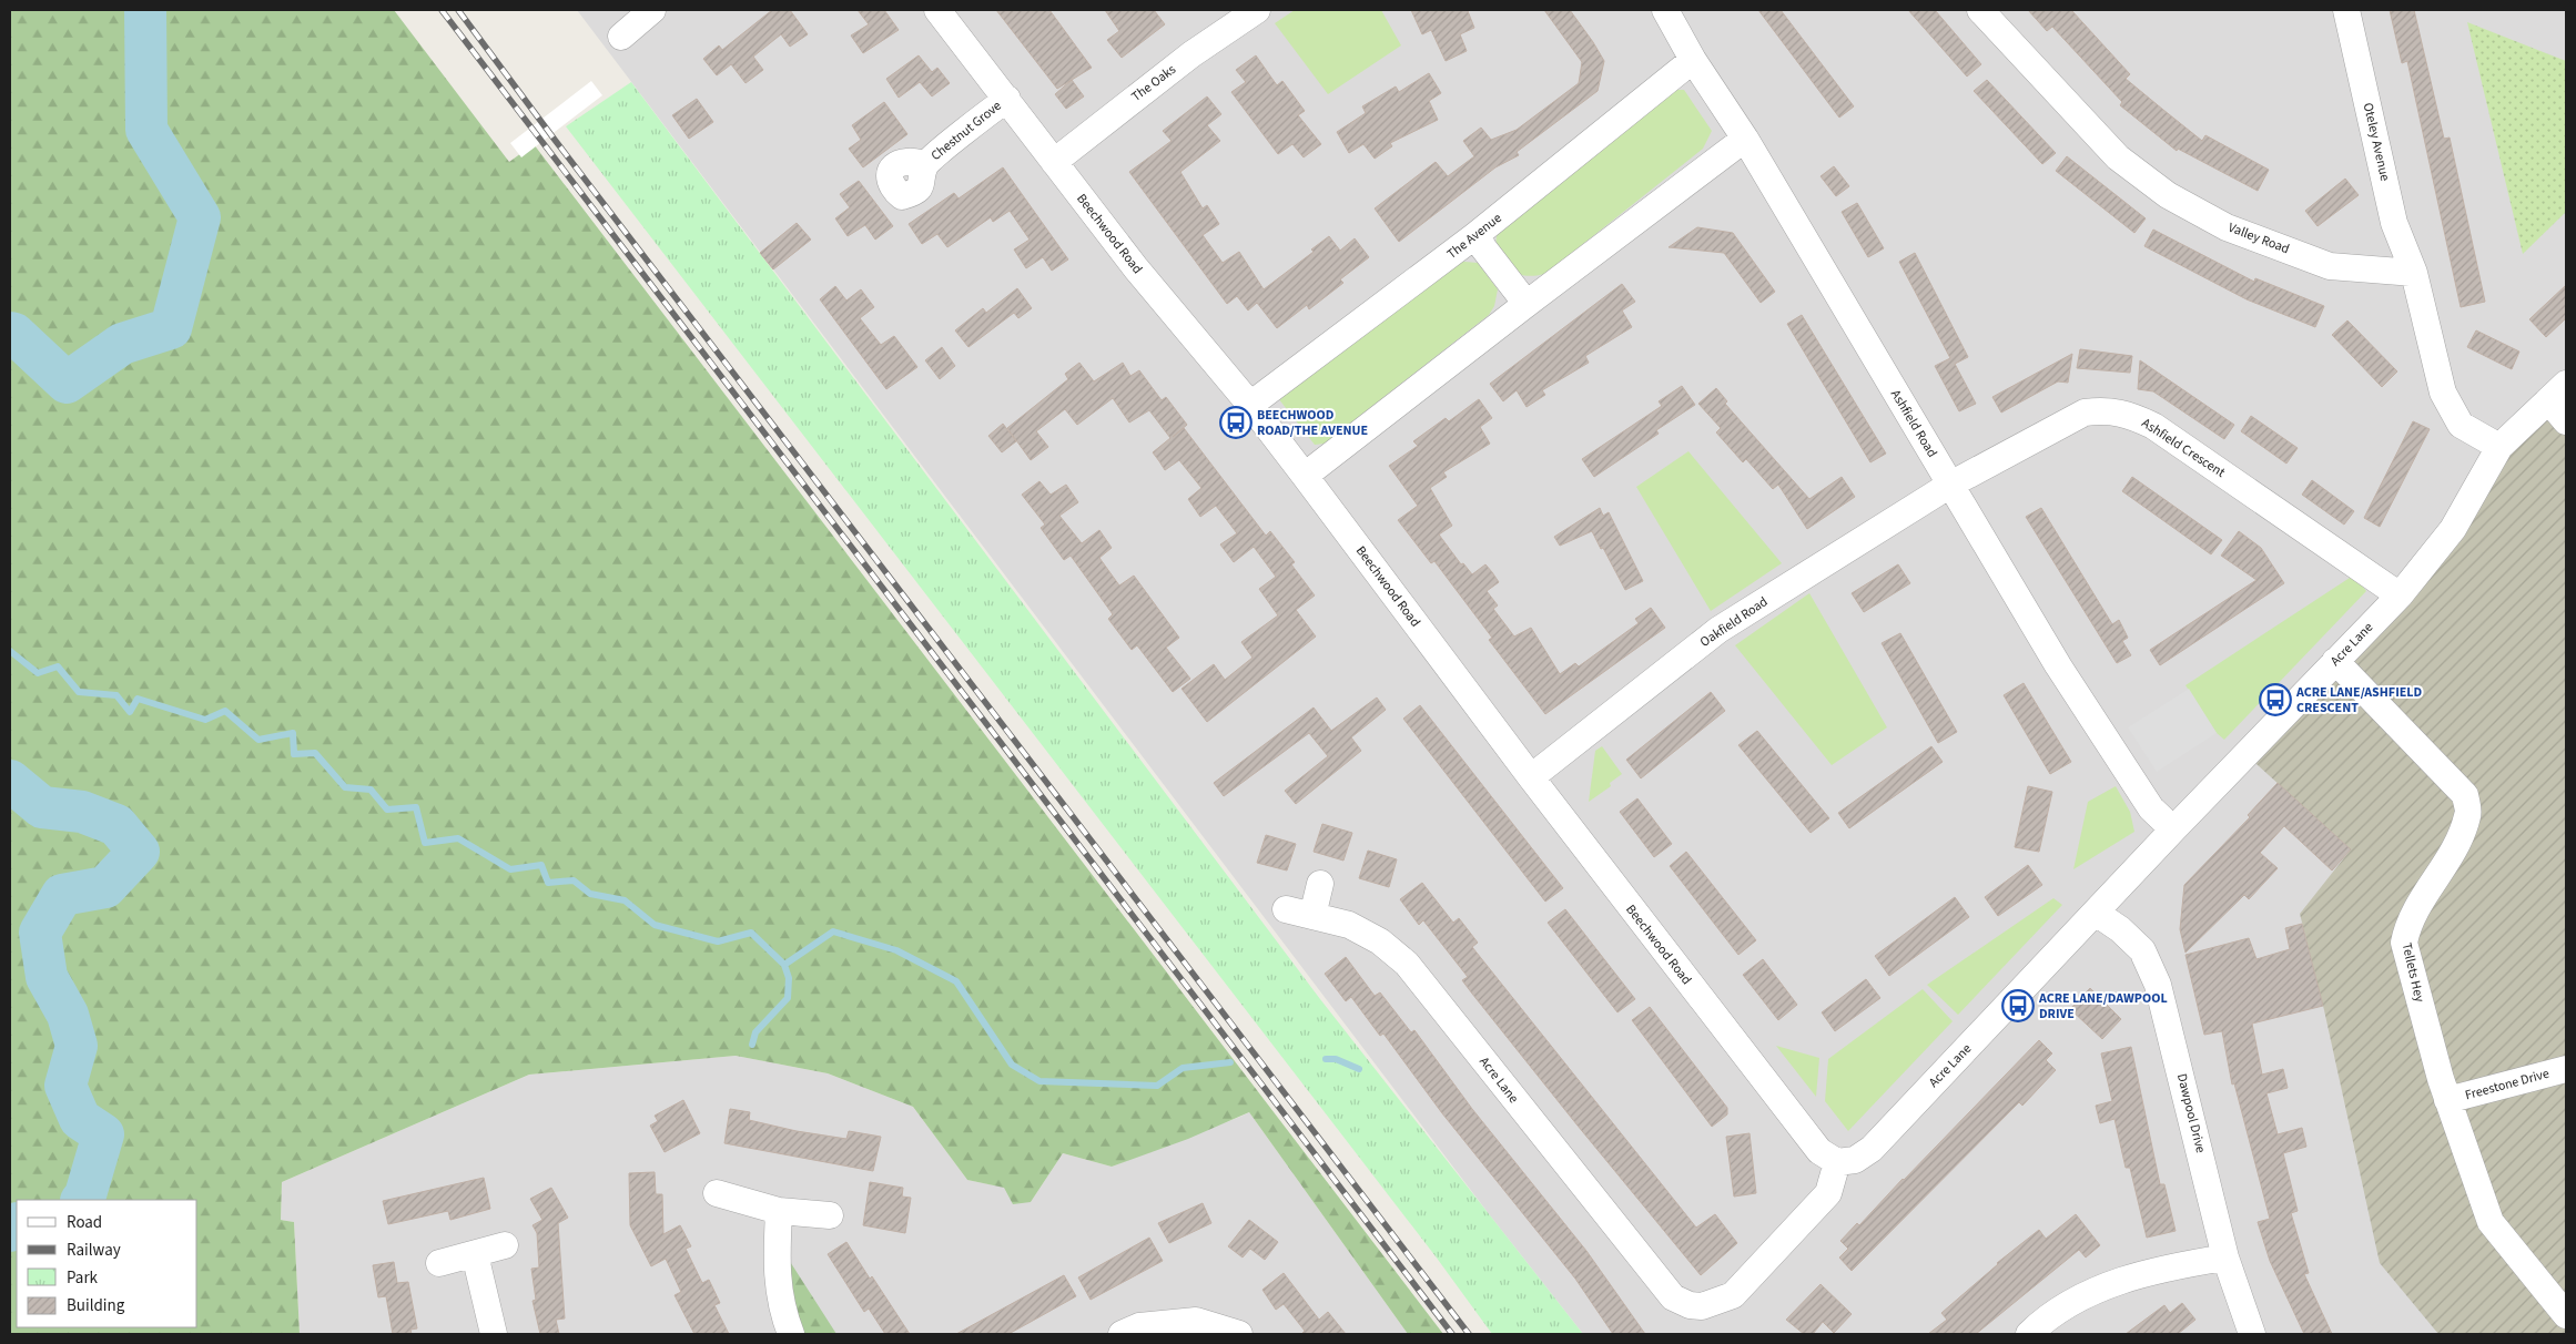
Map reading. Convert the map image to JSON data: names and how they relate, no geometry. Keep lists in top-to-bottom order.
{
  "streets": {
    "street": [
      "The Oaks",
      "Chestnut Grove",
      "Oteley Avenue",
      "Beechwood Road",
      "The Avenue",
      "Valley Road",
      "Ashfield Road",
      "Ashfield Crescent",
      "Oakfield Road",
      "Acre Lane",
      "Tellets Hey",
      "Freestone Drive",
      "Dawpool Drive"
    ]
  },
  "crossings": [
    ["The Oaks", "Beechwood Road"],
    ["Chestnut Grove", "Beechwood Road"],
    ["Oteley Avenue", "Valley Road"],
    ["Beechwood Road", "The Avenue"],
    ["Beechwood Road", "Oakfield Road"],
    ["Beechwood Road", "Acre Lane"],
    ["The Avenue", "Ashfield Road"],
    ["Ashfield Road", "Ashfield Crescent"],
    ["Ashfield Road", "Oakfield Road"],
    ["Ashfield Road", "Acre Lane"],
    ["Ashfield Crescent", "Oakfield Road"],
    ["Ashfield Crescent", "Acre Lane"],
    ["Acre Lane", "Tellets Hey"],
    ["Acre Lane", "Dawpool Drive"],
    ["Tellets Hey", "Freestone Drive"]
  ],
  "places": {
    "bus stop": ["BEECHWOOD ROAD/THE AVENUE", "ACRE LANE/ASHFIELD CRESCENT", "ACRE LANE/DAWPOOL DRIVE"]
  },
  "legend": [
    "Road",
    "Railway",
    "Park",
    "Building"
  ]
}
